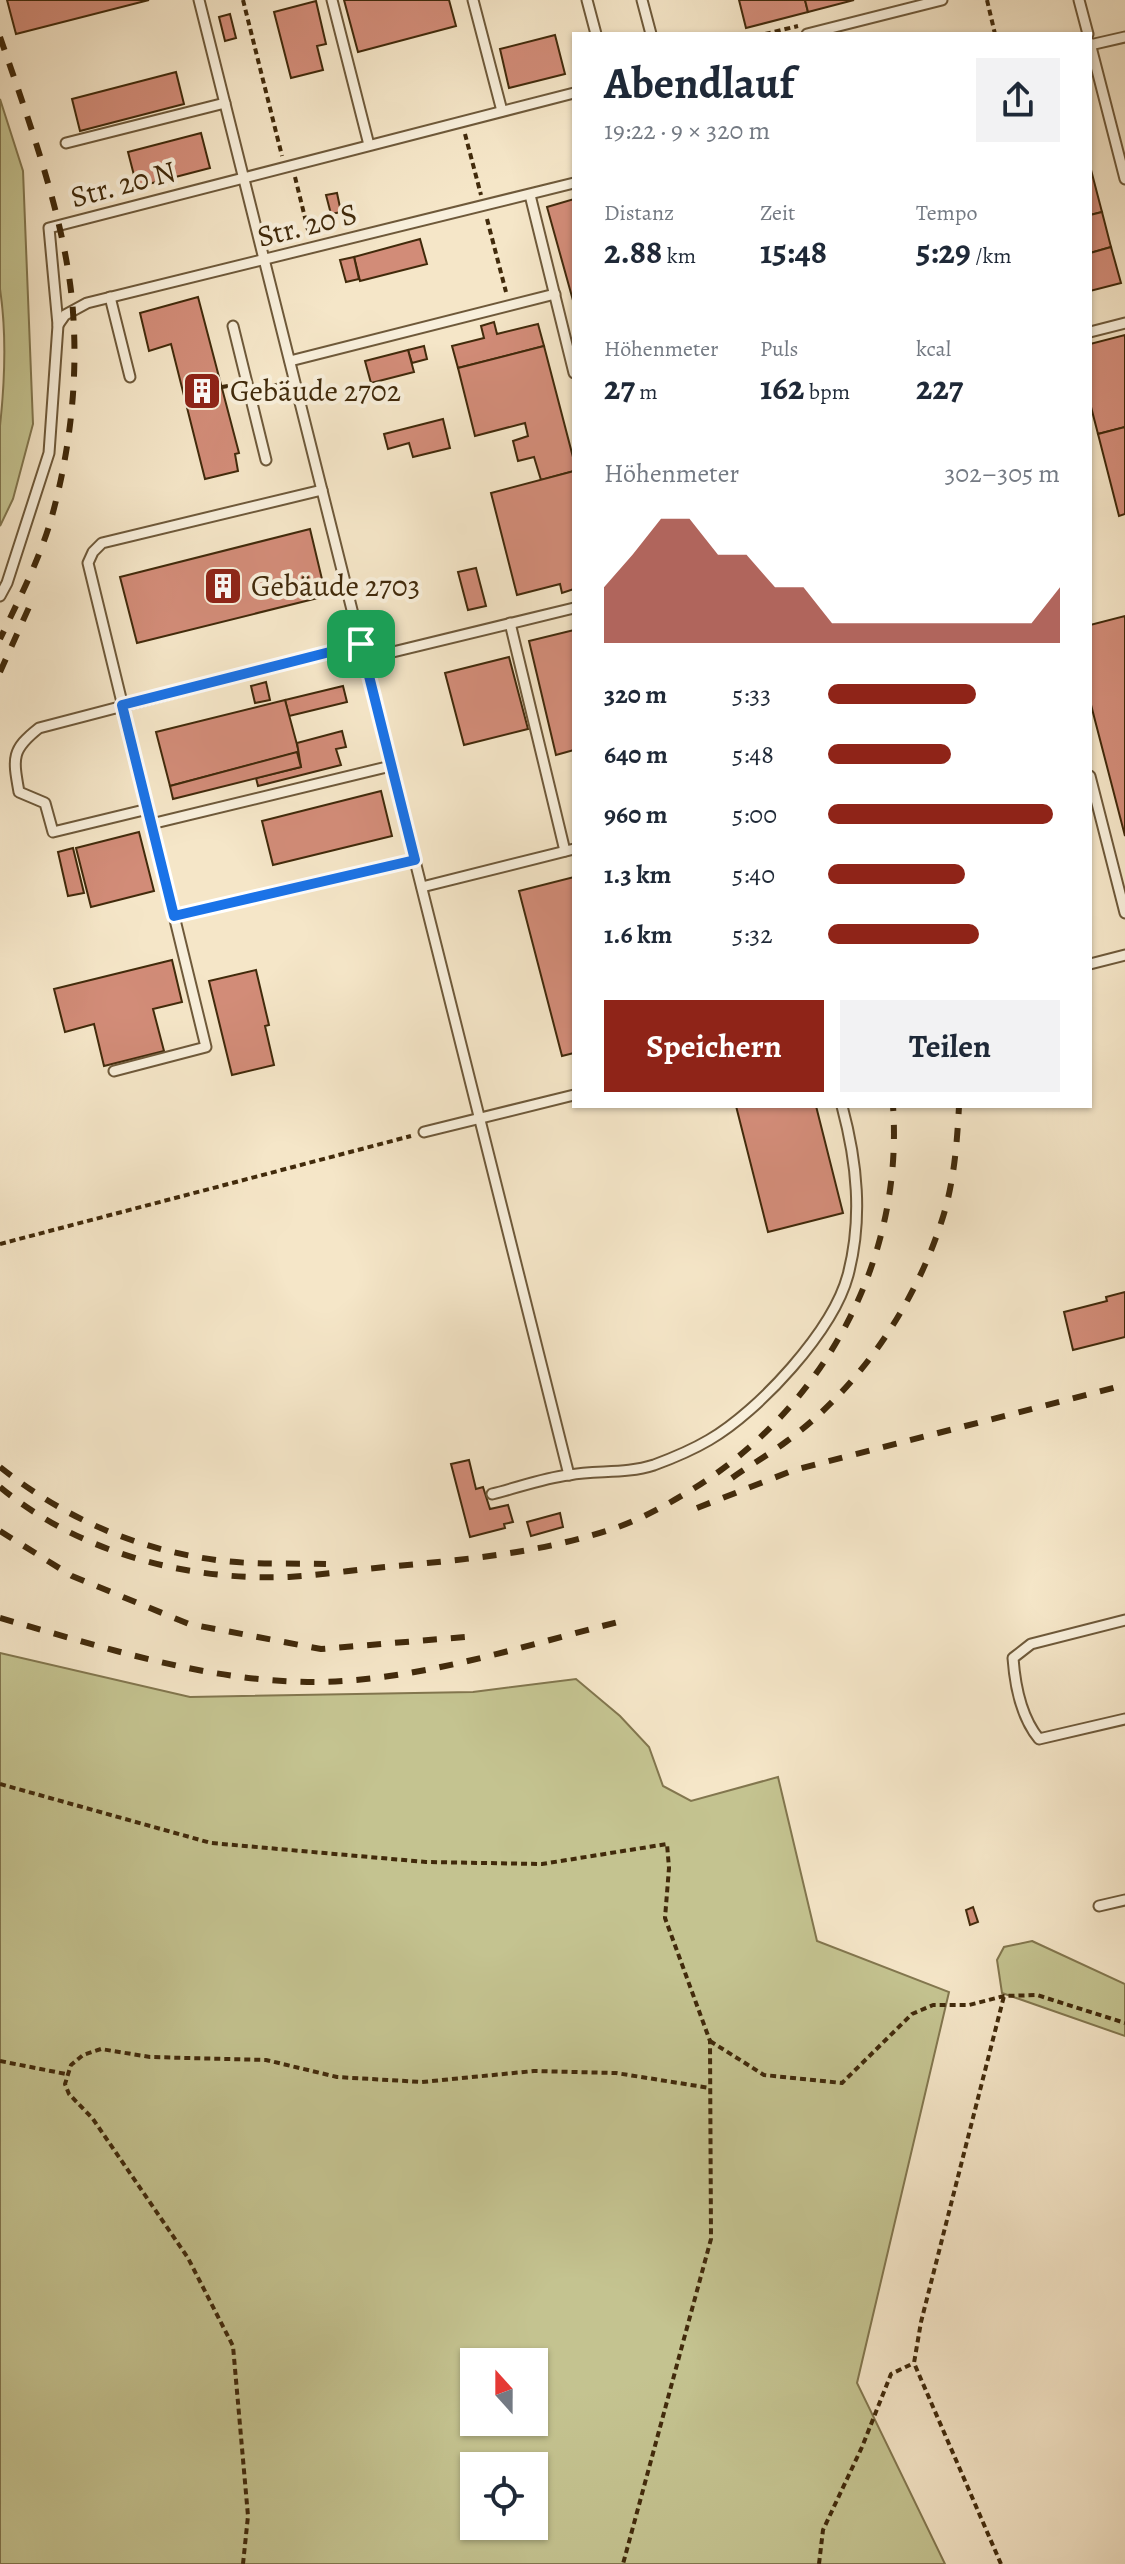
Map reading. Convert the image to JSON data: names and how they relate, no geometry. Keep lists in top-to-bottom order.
{
  "streets": {
    "lane": ["Str. 20 N", "Str. 20 S"]
  },
  "crossings": [
    ["Str. 20 N", "Str. 20 S"]
  ],
  "places": {
    "building": ["Gebäude 2702", "Gebäude 2703"]
  },
  "north": "top",
  "page": {
    "heading": ["Abendlauf", "19:22 · 9 × 320 m"],
    "stats": [
      ["Distanz", "2.88 km"],
      ["Zeit", "15:48"],
      ["Tempo", "5:29 /km"],
      ["Höhenmeter", "27 m"],
      ["Puls", "162 bpm"],
      ["kcal", "227"]
    ],
    "chart": ["Höhenmeter", "302–305 m"],
    "list": [
      {
        "name": "320 m",
        "note": "5:33"
      },
      {
        "name": "640 m",
        "note": "5:48"
      },
      {
        "name": "960 m",
        "note": "5:00"
      },
      {
        "name": "1.3 km",
        "note": "5:40"
      },
      {
        "name": "1.6 km",
        "note": "5:32"
      }
    ],
    "buttons": ["Speichern", "Teilen"]
  }
}
